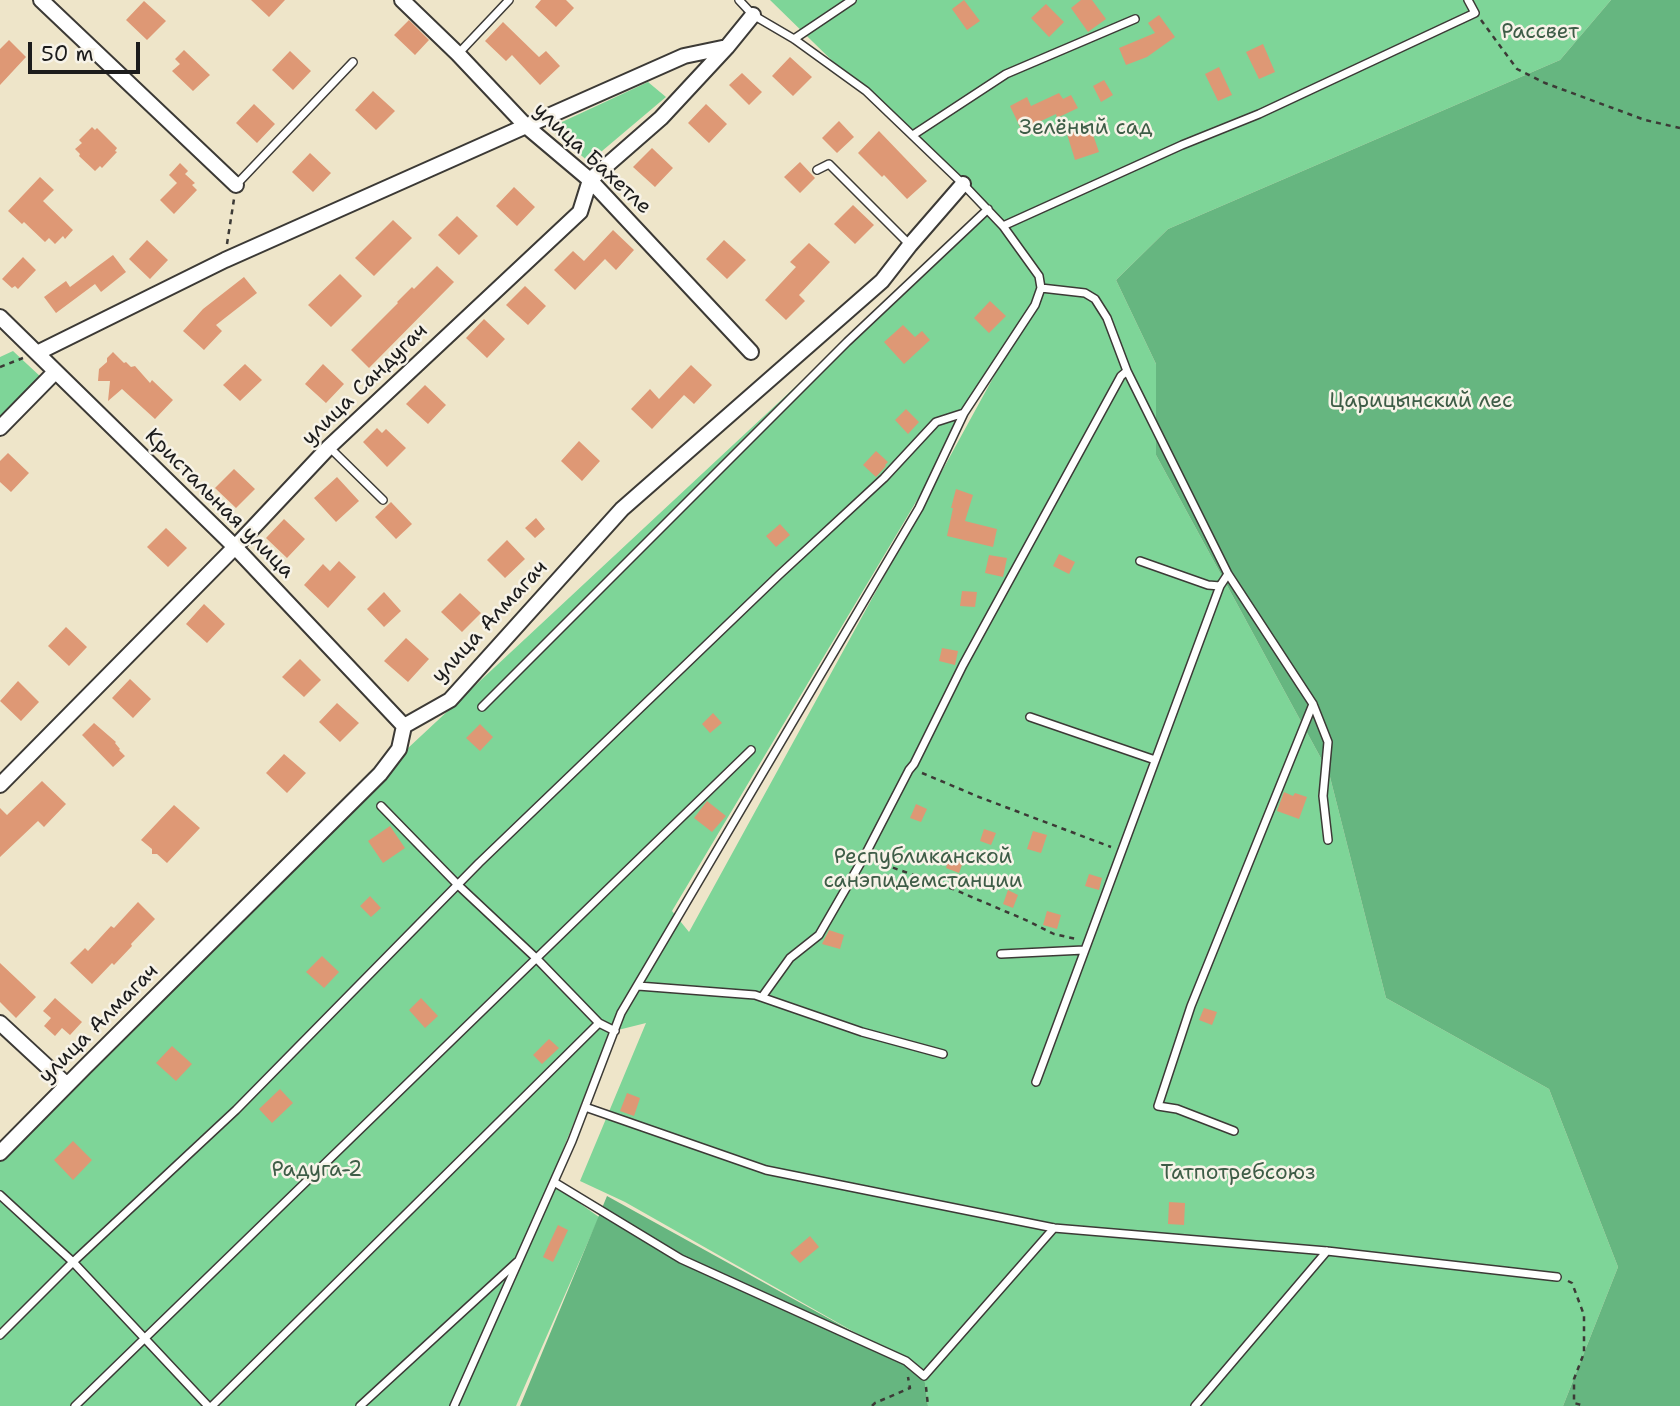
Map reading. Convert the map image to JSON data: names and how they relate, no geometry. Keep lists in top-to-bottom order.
{
  "streets": {
    "street": [
      "улица Бахетле",
      "улица Сандугач",
      "Кристальная улица",
      "улица Алмагач"
    ]
  },
  "crossings": [
    ["улица Бахетле", "улица Сандугач"],
    ["улица Сандугач", "Кристальная улица"],
    ["Кристальная улица", "улица Алмагач"]
  ],
  "parks": [
    "Рассвет",
    "Зелёный сад",
    "Царицынский лес",
    "Республиканской санэпидемстанции",
    "Радуга-2",
    "Татпотребсоюз"
  ],
  "scale_bar": "50 m"
}
